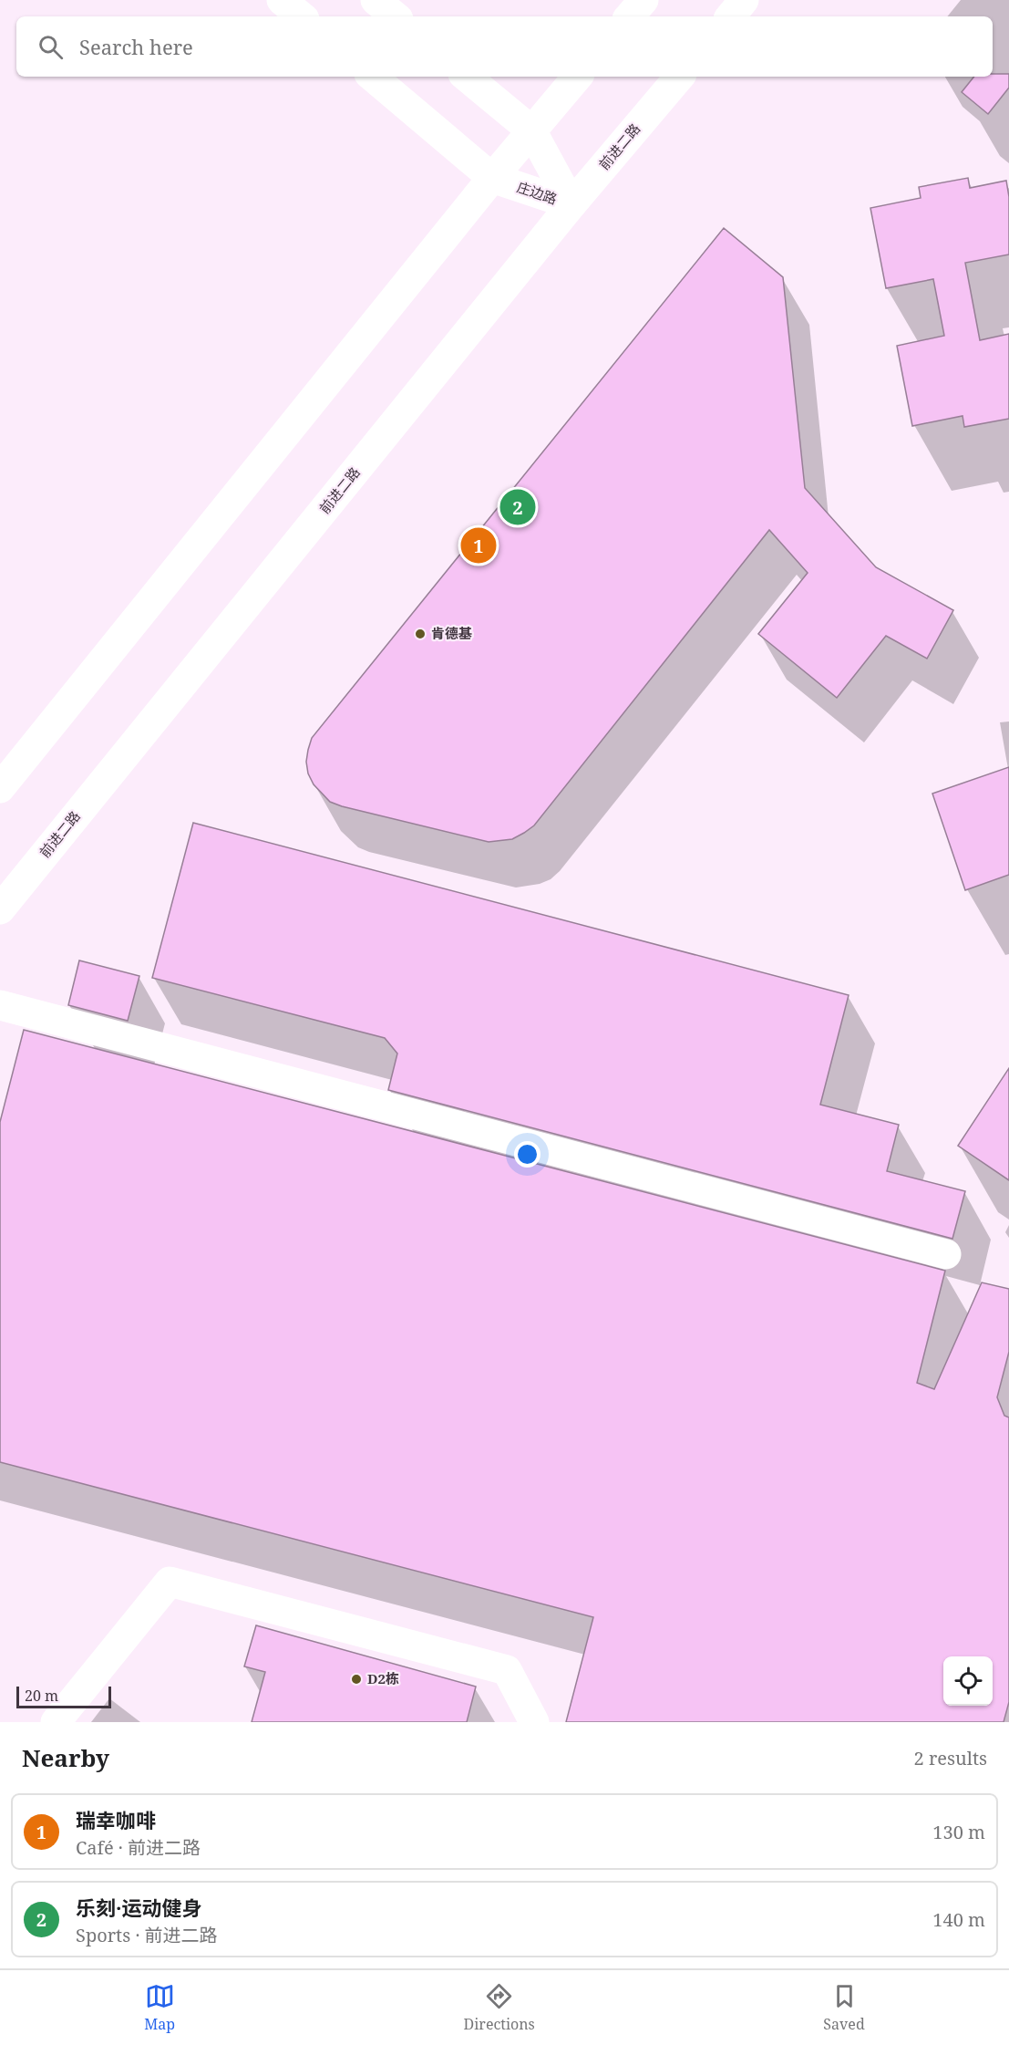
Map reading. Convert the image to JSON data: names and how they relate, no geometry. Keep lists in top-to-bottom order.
{
  "streets": {
    "main road": ["前进二路", "庄边路"]
  },
  "crossings": [
    ["前进二路", "庄边路"]
  ],
  "places": ["肯德基", "D2栋"],
  "scale_bar": "20 m",
  "page": {
    "search": "Search here",
    "pins": ["2", "1"],
    "scale": "20 m",
    "heading": ["Nearby", "2 results"],
    "list": [
      {
        "mark": "1",
        "name": "瑞幸咖啡",
        "note": "Café · 前进二路",
        "value": "130 m"
      },
      {
        "mark": "2",
        "name": "乐刻·运动健身",
        "note": "Sports · 前进二路",
        "value": "140 m"
      }
    ],
    "nav": ["Map", "Directions", "Saved"]
  }
}
